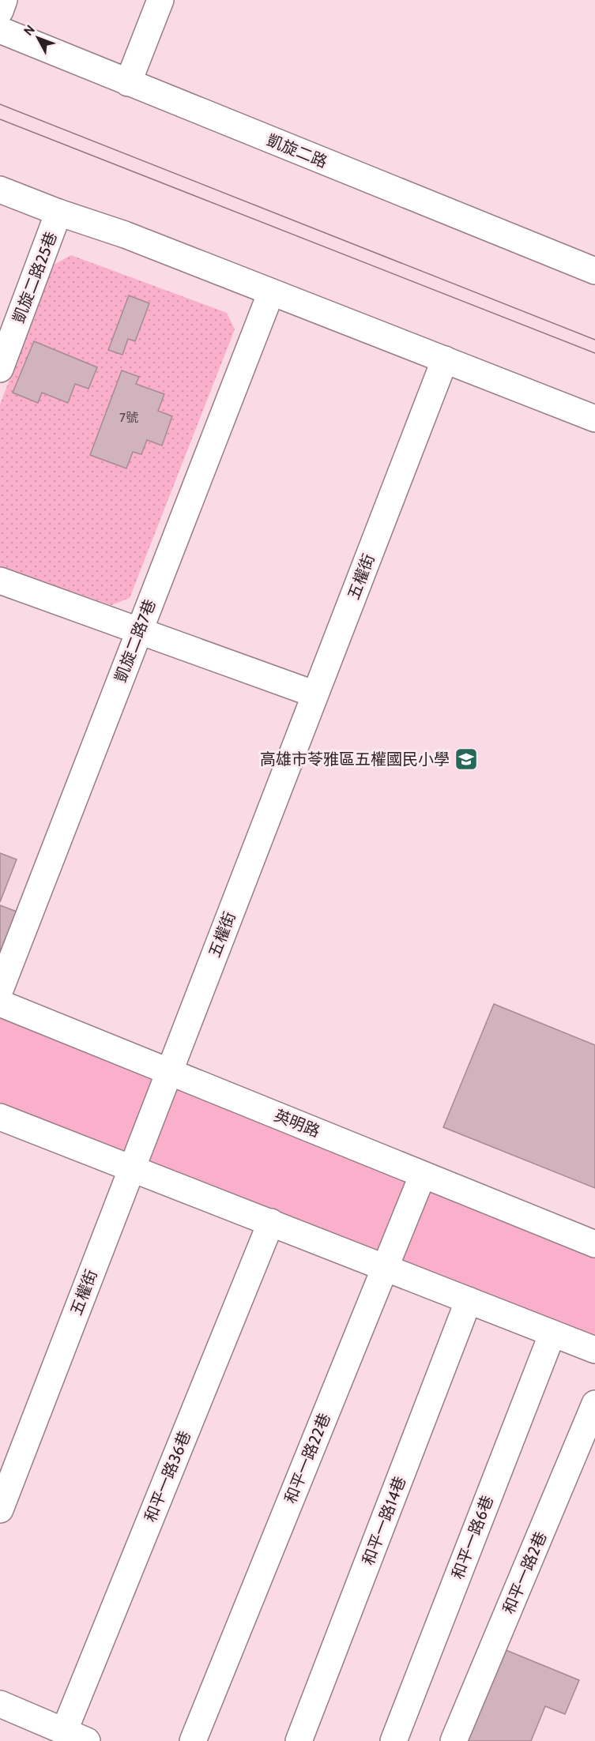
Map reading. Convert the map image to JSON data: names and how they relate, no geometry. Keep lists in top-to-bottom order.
{
  "streets": {
    "street": [
      "凱旋二路",
      "凱旋二路25巷",
      "五權街",
      "凱旋二路7巷",
      "英明路",
      "和平一路22巷",
      "和平一路36巷",
      "和平一路14巷",
      "和平一路6巷",
      "和平一路2巷"
    ]
  },
  "crossings": [
    ["五權街", "英明路"],
    ["英明路", "和平一路22巷"]
  ],
  "places": {
    "school or university": ["高雄市苓雅區五權國民小學"]
  },
  "house_numbers": ["7號"],
  "north": "top left"
}
